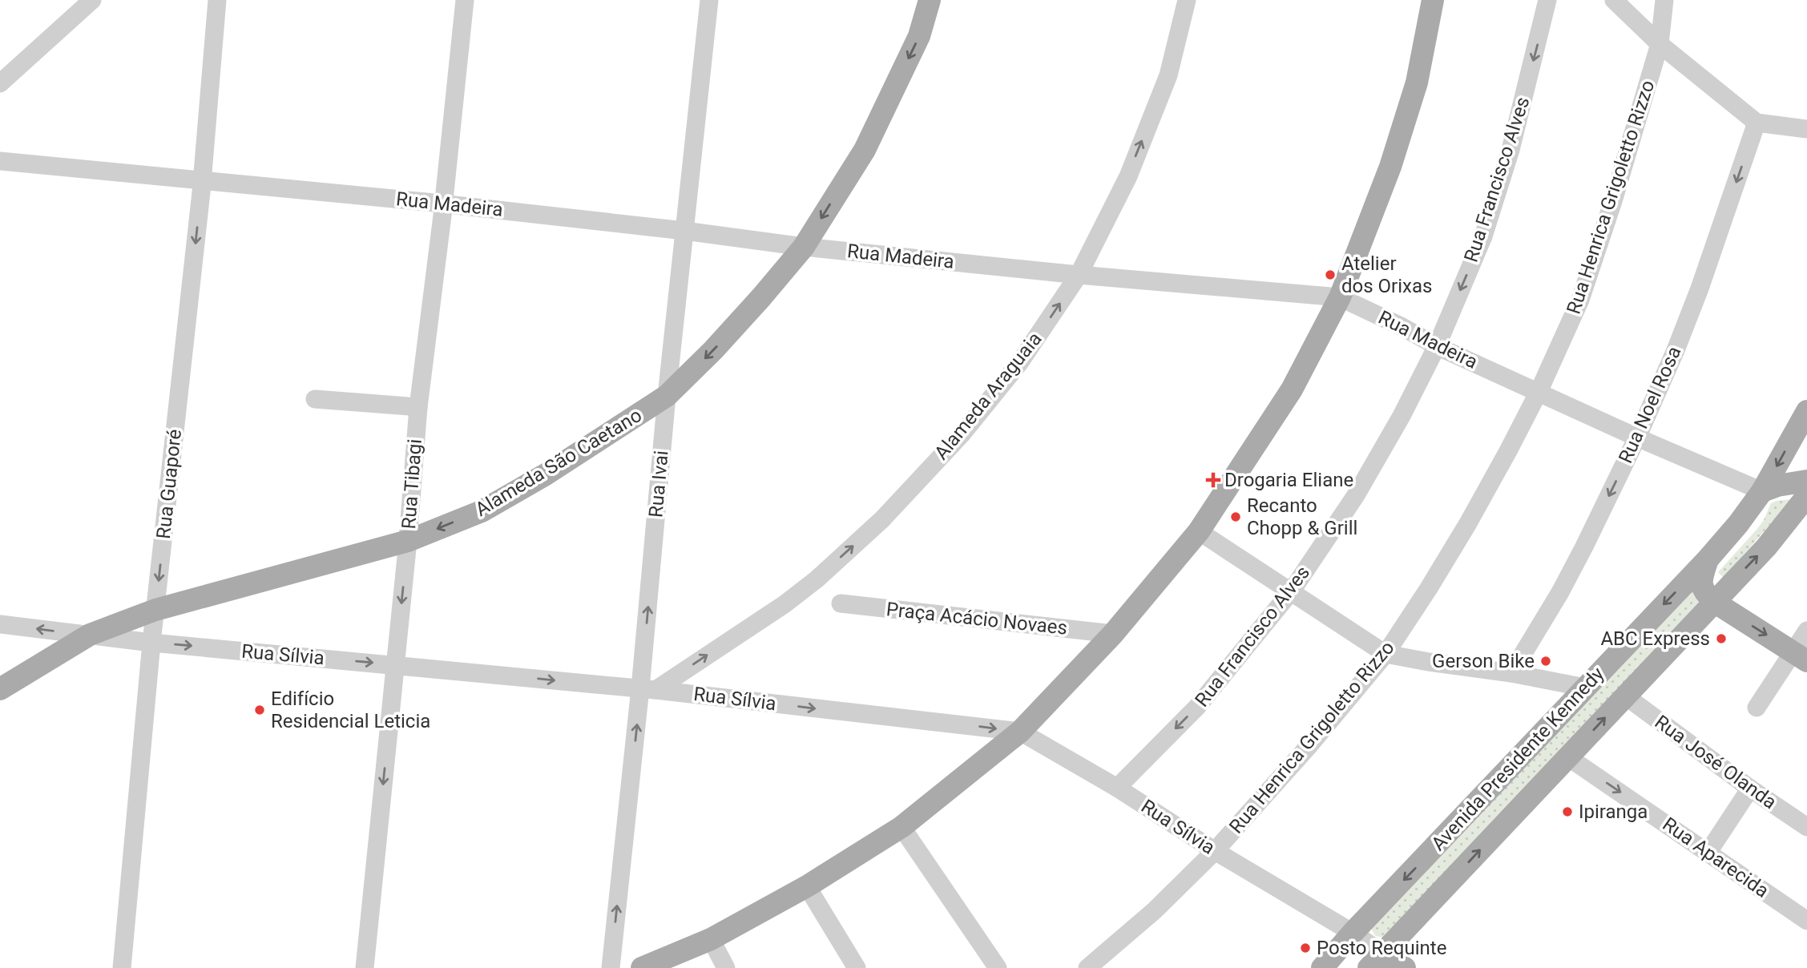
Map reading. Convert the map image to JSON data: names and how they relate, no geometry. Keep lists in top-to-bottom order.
{
  "streets": {
    "main road": ["Alameda São Caetano", "Rua Sílvia", "Avenida Presidente Kennedy"],
    "street": [
      "Rua Francisco Alves",
      "Rua Henrica Grigoletto Rizzo",
      "Rua Madeira",
      "Alameda Araguaia",
      "Rua Noel Rosa",
      "Rua Guaporé",
      "Rua Tibagi",
      "Rua Ivai",
      "Praça Acácio Novaes",
      "Rua José Olanda",
      "Rua Aparecida"
    ]
  },
  "crossings": [
    ["Rua Francisco Alves", "Rua Madeira"],
    ["Rua Francisco Alves", "Rua Sílvia"],
    ["Rua Henrica Grigoletto Rizzo", "Rua Madeira"],
    ["Rua Henrica Grigoletto Rizzo", "Rua Sílvia"],
    ["Rua Madeira", "Alameda Araguaia"],
    ["Rua Madeira", "Rua Noel Rosa"],
    ["Rua Madeira", "Alameda São Caetano"],
    ["Rua Madeira", "Rua Guaporé"],
    ["Rua Madeira", "Rua Tibagi"],
    ["Rua Madeira", "Rua Ivai"],
    ["Rua Madeira", "Avenida Presidente Kennedy"],
    ["Alameda Araguaia", "Rua Ivai"],
    ["Alameda Araguaia", "Rua Sílvia"],
    ["Alameda São Caetano", "Rua Guaporé"],
    ["Alameda São Caetano", "Rua Tibagi"],
    ["Alameda São Caetano", "Rua Ivai"],
    ["Alameda São Caetano", "Rua Sílvia"],
    ["Rua Guaporé", "Rua Sílvia"],
    ["Rua Tibagi", "Rua Sílvia"],
    ["Rua Ivai", "Rua Sílvia"],
    ["Rua Sílvia", "Avenida Presidente Kennedy"],
    ["Avenida Presidente Kennedy", "Rua José Olanda"],
    ["Avenida Presidente Kennedy", "Rua Aparecida"]
  ],
  "one_way": [
    "Rua Francisco Alves",
    "Alameda Araguaia",
    "Rua Noel Rosa",
    "Alameda São Caetano",
    "Rua Guaporé",
    "Rua Tibagi",
    "Rua Ivai",
    "Rua Sílvia",
    "Rua Aparecida"
  ],
  "places": {
    "other": [
      "Atelier dos Orixas",
      "Recanto Chopp & Grill",
      "ABC Express",
      "Gerson Bike",
      "Edifício Residencial Leticia",
      "Ipiranga",
      "Posto Requinte"
    ],
    "health": ["Drogaria Eliane"]
  }
}
